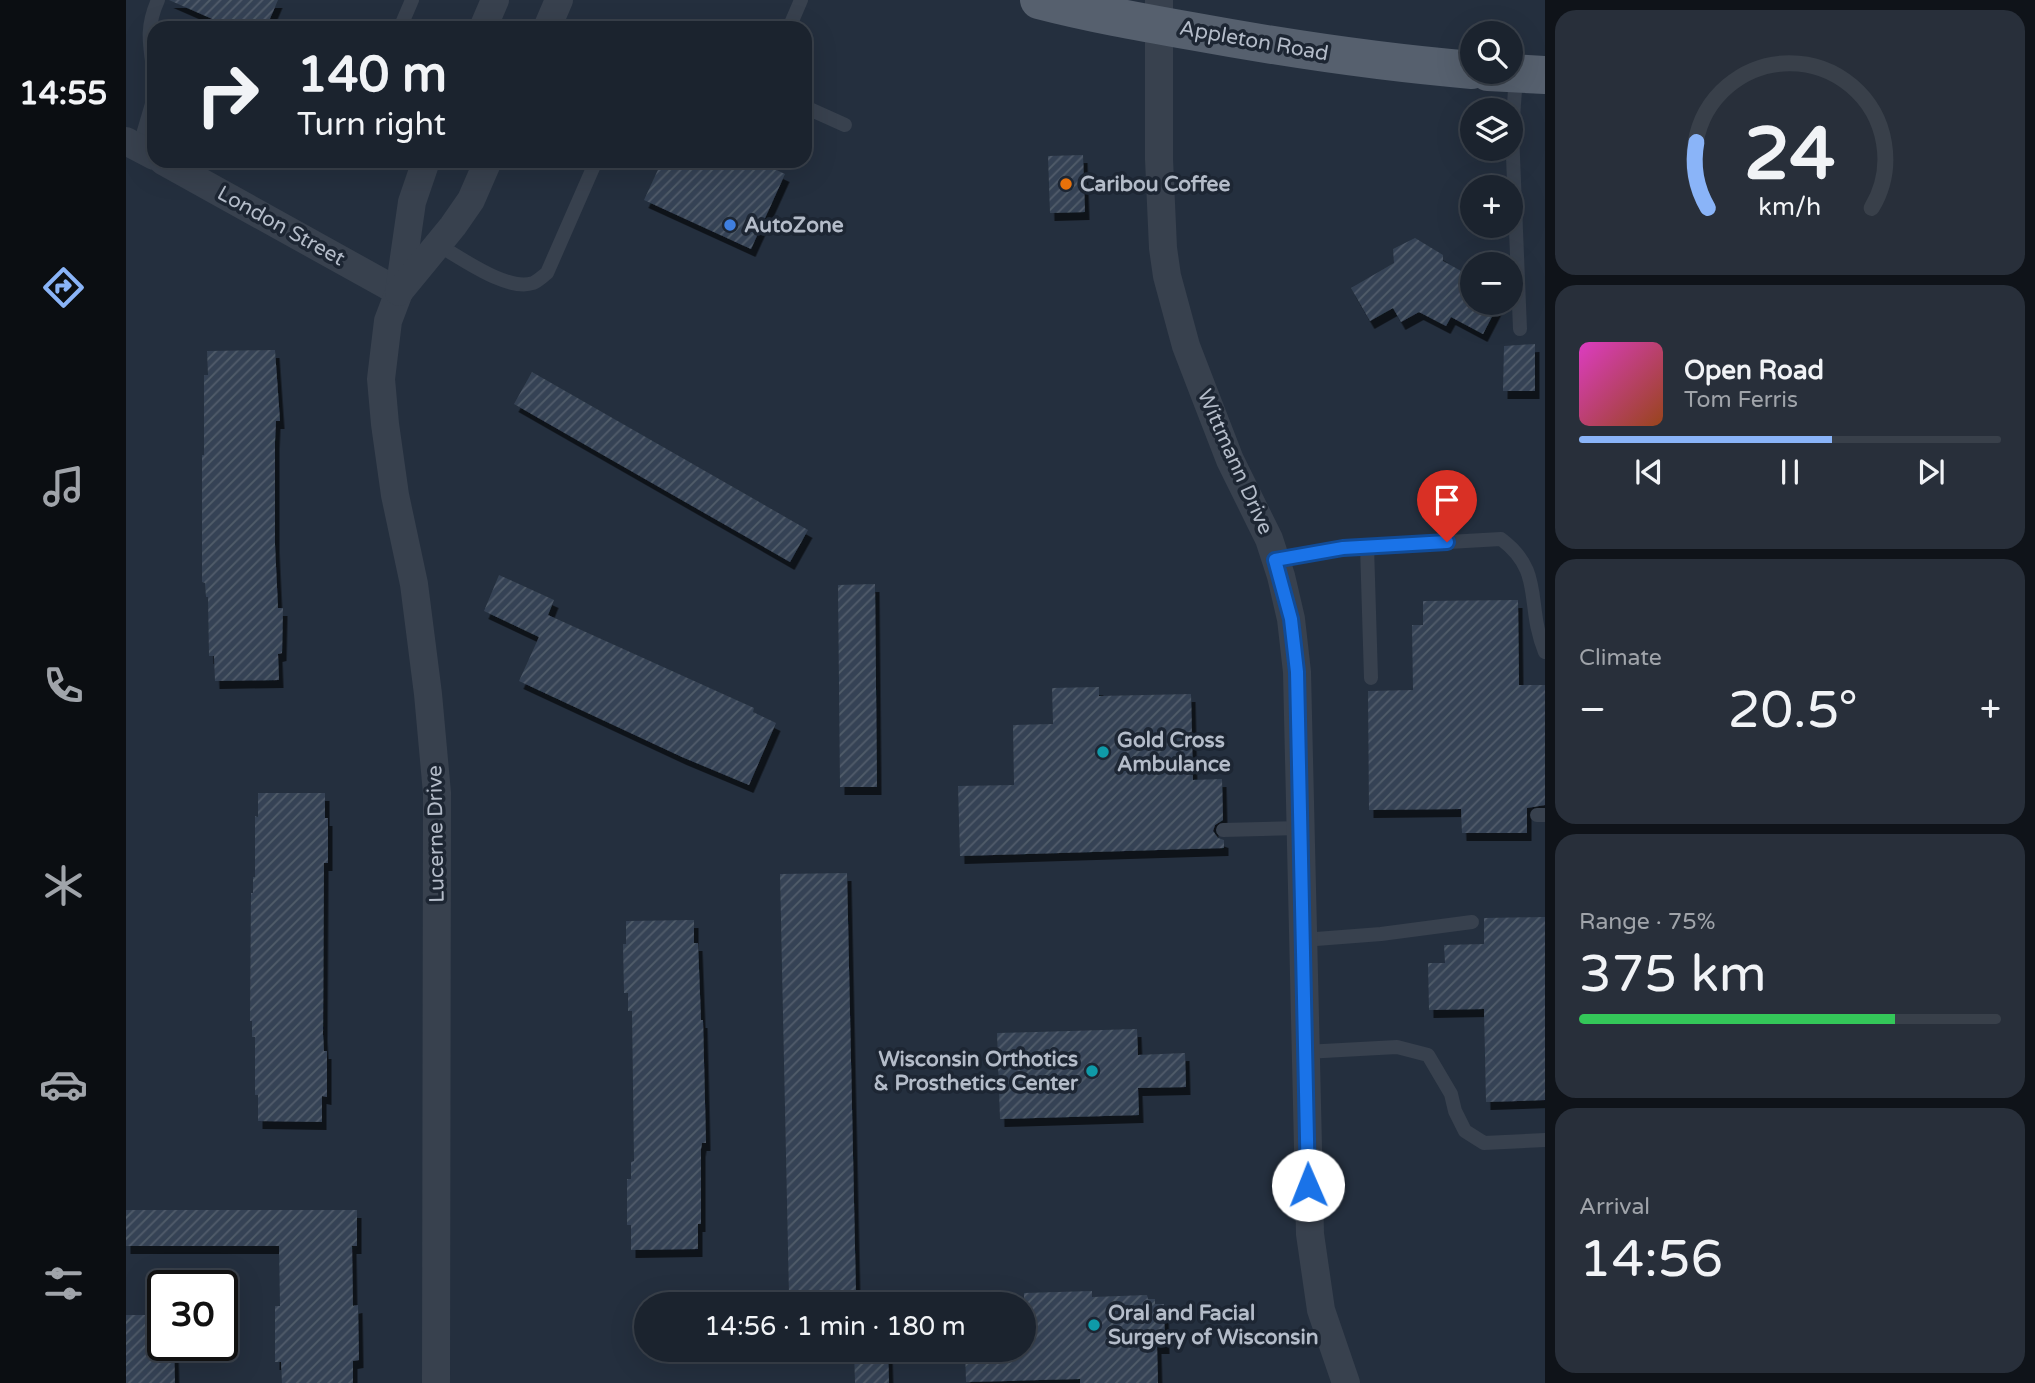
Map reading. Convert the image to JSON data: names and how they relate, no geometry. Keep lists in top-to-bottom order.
{
  "streets": {
    "main road": ["Appleton Road"],
    "street": ["London Street", "Wittmann Drive", "Lucerne Drive"]
  },
  "crossings": [
    ["Appleton Road", "Wittmann Drive"],
    ["London Street", "Lucerne Drive"]
  ],
  "places": [
    "Caribou Coffee",
    "AutoZone",
    "Gold Cross Ambulance",
    "Wisconsin Orthotics & Prosthetics Center",
    "Oral and Facial Surgery of Wisconsin"
  ],
  "page": {
    "tabs": "14:55",
    "map_buttons": ["+", "−"],
    "turn": ["140 m", "Turn right"],
    "song": ["Open Road", "Tom Ferris"],
    "tile": [
      "Climate",
      ["Range · 75%", "375 km"],
      ["Arrival", "14:56"]
    ],
    "heat": ["−", "20.5°", "+"],
    "limit": "30",
    "trip": "14:56 · 1 min · 180 m",
    "gauge": ["24", "km/h"]
  }
}
